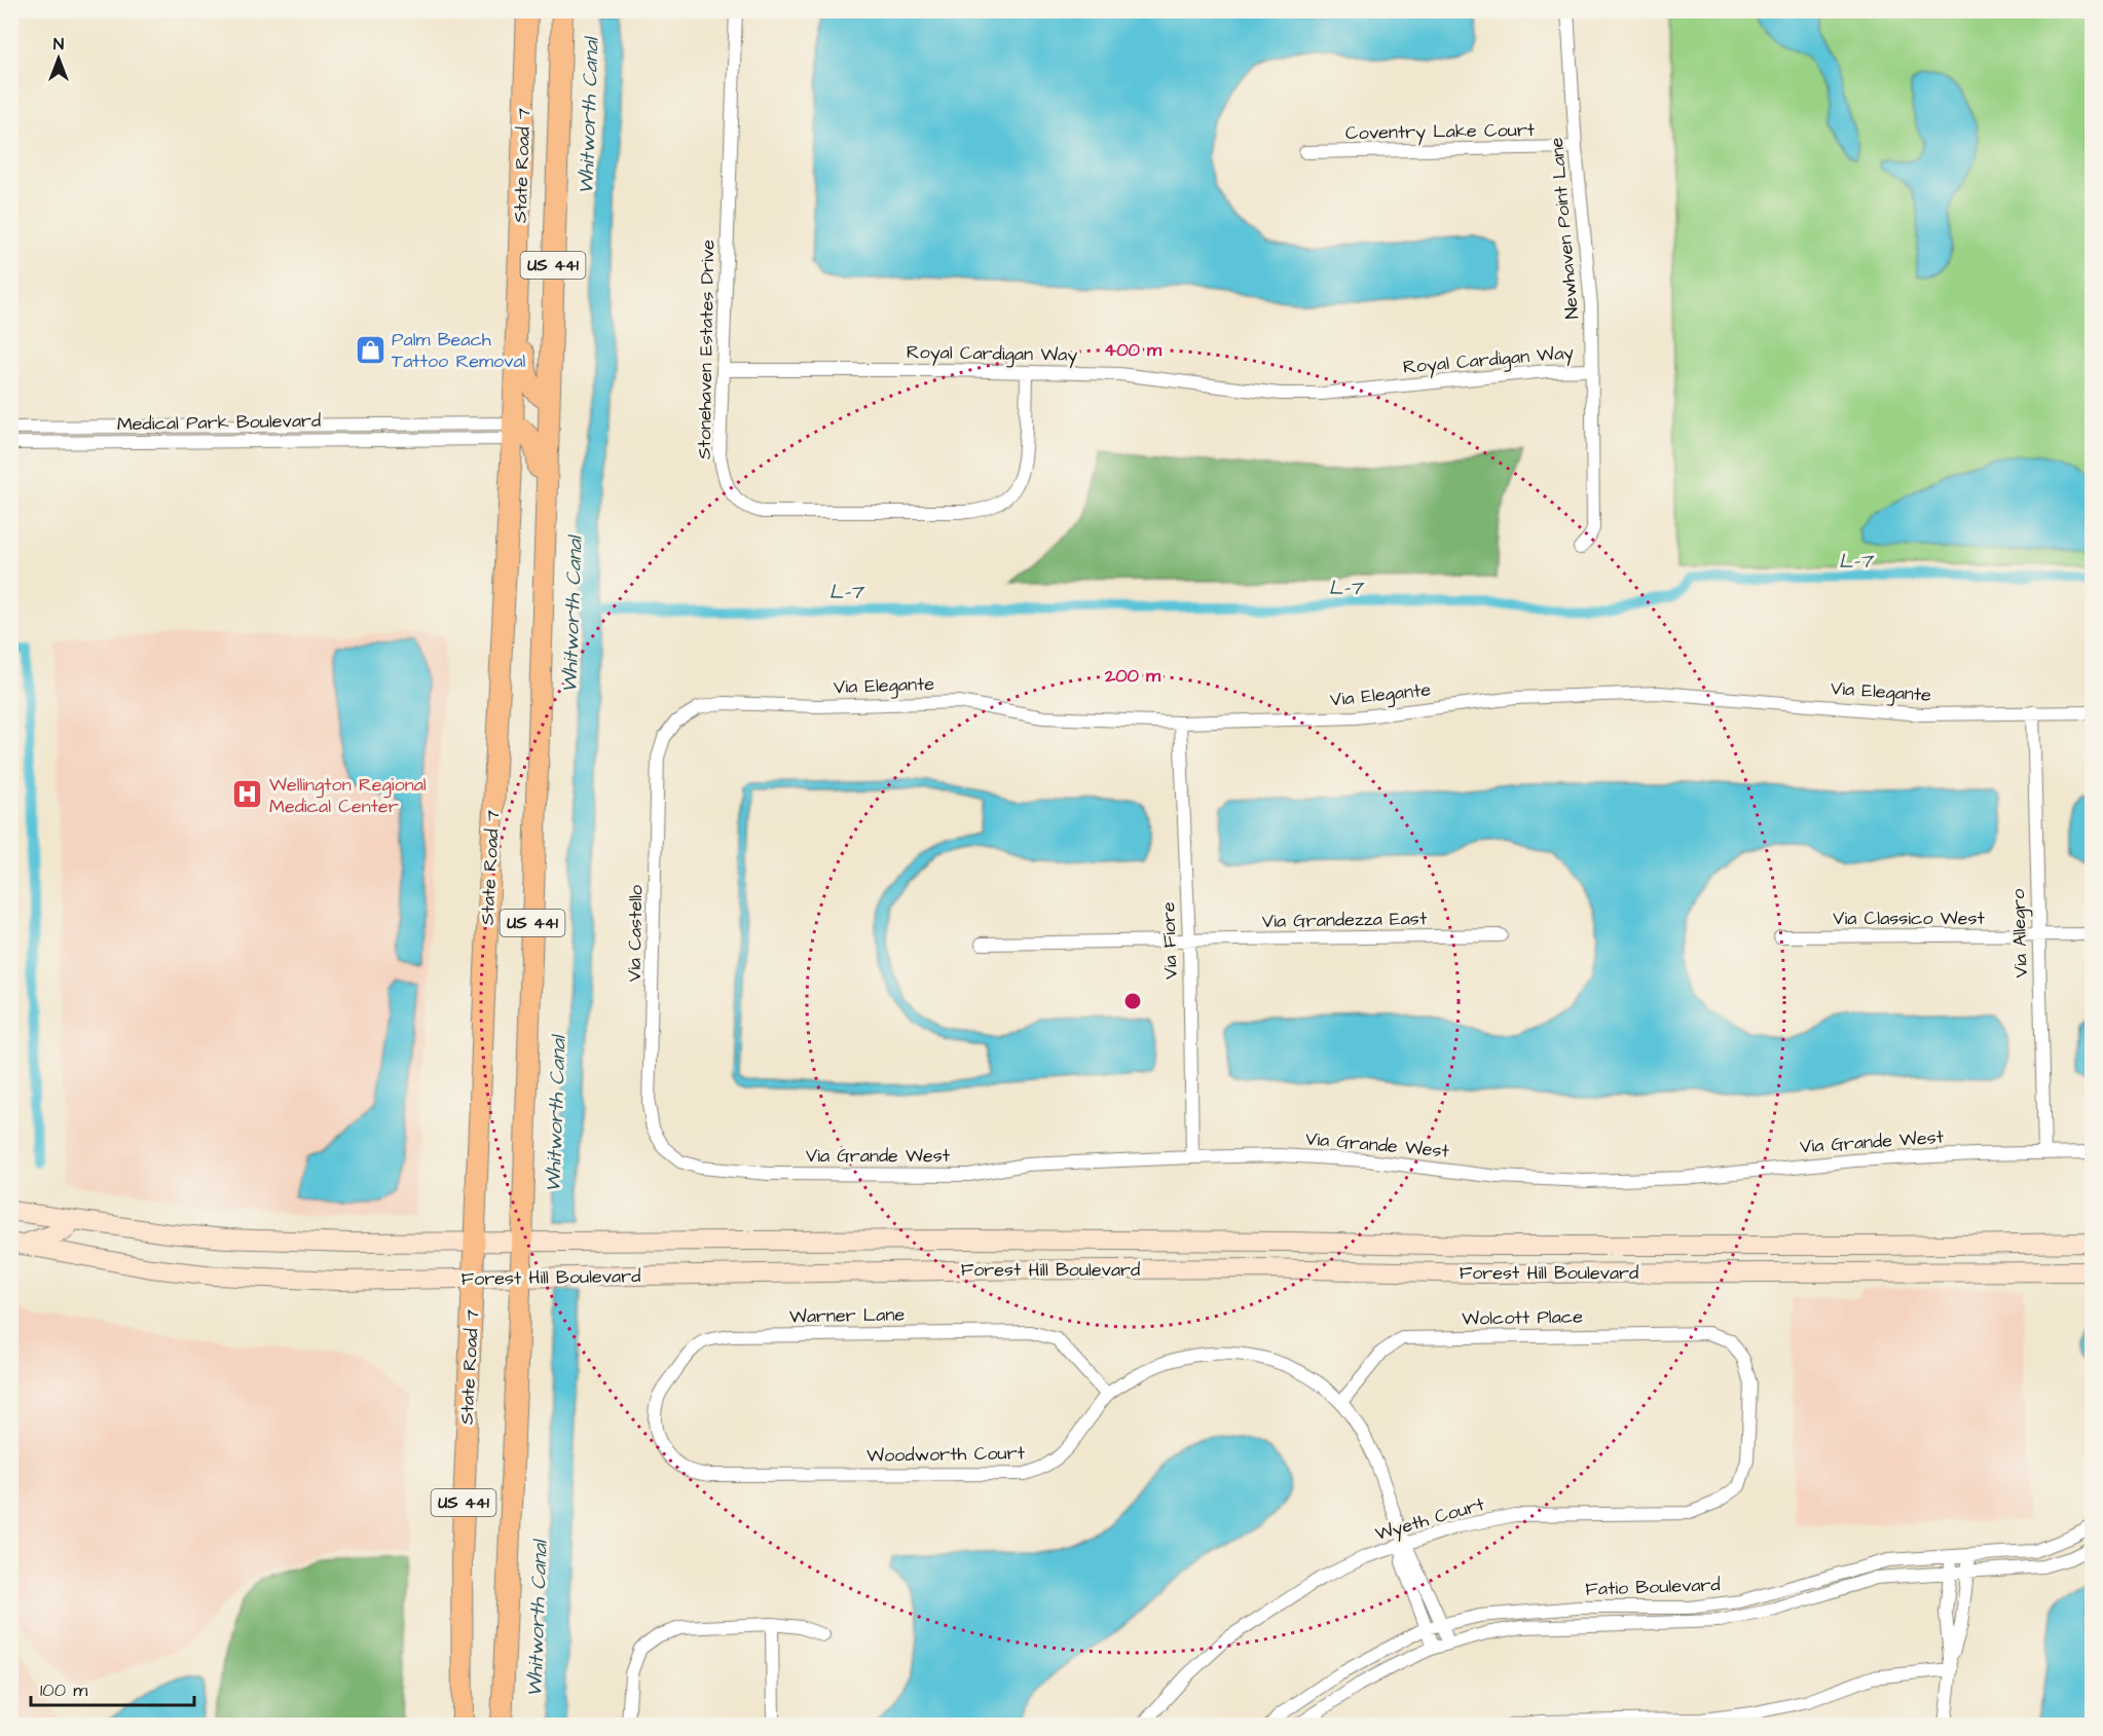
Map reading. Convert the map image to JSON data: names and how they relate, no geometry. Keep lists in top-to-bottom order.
{
  "streets": {
    "main road": ["State Road 7", "US 441", "Forest Hill Boulevard"],
    "street": [
      "Coventry Lake Court",
      "Newhaven Point Lane",
      "Stonehaven Estates Drive",
      "Royal Cardigan Way",
      "Medical Park Boulevard",
      "Via Elegante",
      "Via Classico West",
      "Via Grandezza East",
      "Via Castello",
      "Via Allegro",
      "Via Fiore",
      "Via Grande West",
      "Warner Lane",
      "Wolcott Place",
      "Woodworth Court",
      "Wyeth Court",
      "Fatio Boulevard"
    ]
  },
  "crossings": [
    ["Coventry Lake Court", "Newhaven Point Lane"],
    ["State Road 7", "Medical Park Boulevard"],
    ["State Road 7", "Forest Hill Boulevard"],
    ["Newhaven Point Lane", "Royal Cardigan Way"],
    ["Stonehaven Estates Drive", "Royal Cardigan Way"],
    ["Via Elegante", "Via Castello"],
    ["Via Elegante", "Via Allegro"],
    ["Via Elegante", "Via Fiore"],
    ["Via Classico West", "Via Allegro"],
    ["Via Grandezza East", "Via Fiore"],
    ["Via Castello", "Via Grande West"],
    ["Via Allegro", "Via Grande West"],
    ["Via Fiore", "Via Grande West"],
    ["Warner Lane", "Woodworth Court"],
    ["Wolcott Place", "Woodworth Court"],
    ["Wolcott Place", "Wyeth Court"],
    ["Woodworth Court", "Wyeth Court"],
    ["Woodworth Court", "Fatio Boulevard"]
  ],
  "water": ["Whitworth Canal", "L-7"],
  "places": {
    "shop": ["Palm Beach Tattoo Removal"],
    "hospital": ["Wellington Regional Medical Center"]
  },
  "scale_bar": "100 m",
  "north": "top",
  "rings": ["400 m", "200 m"]
}
